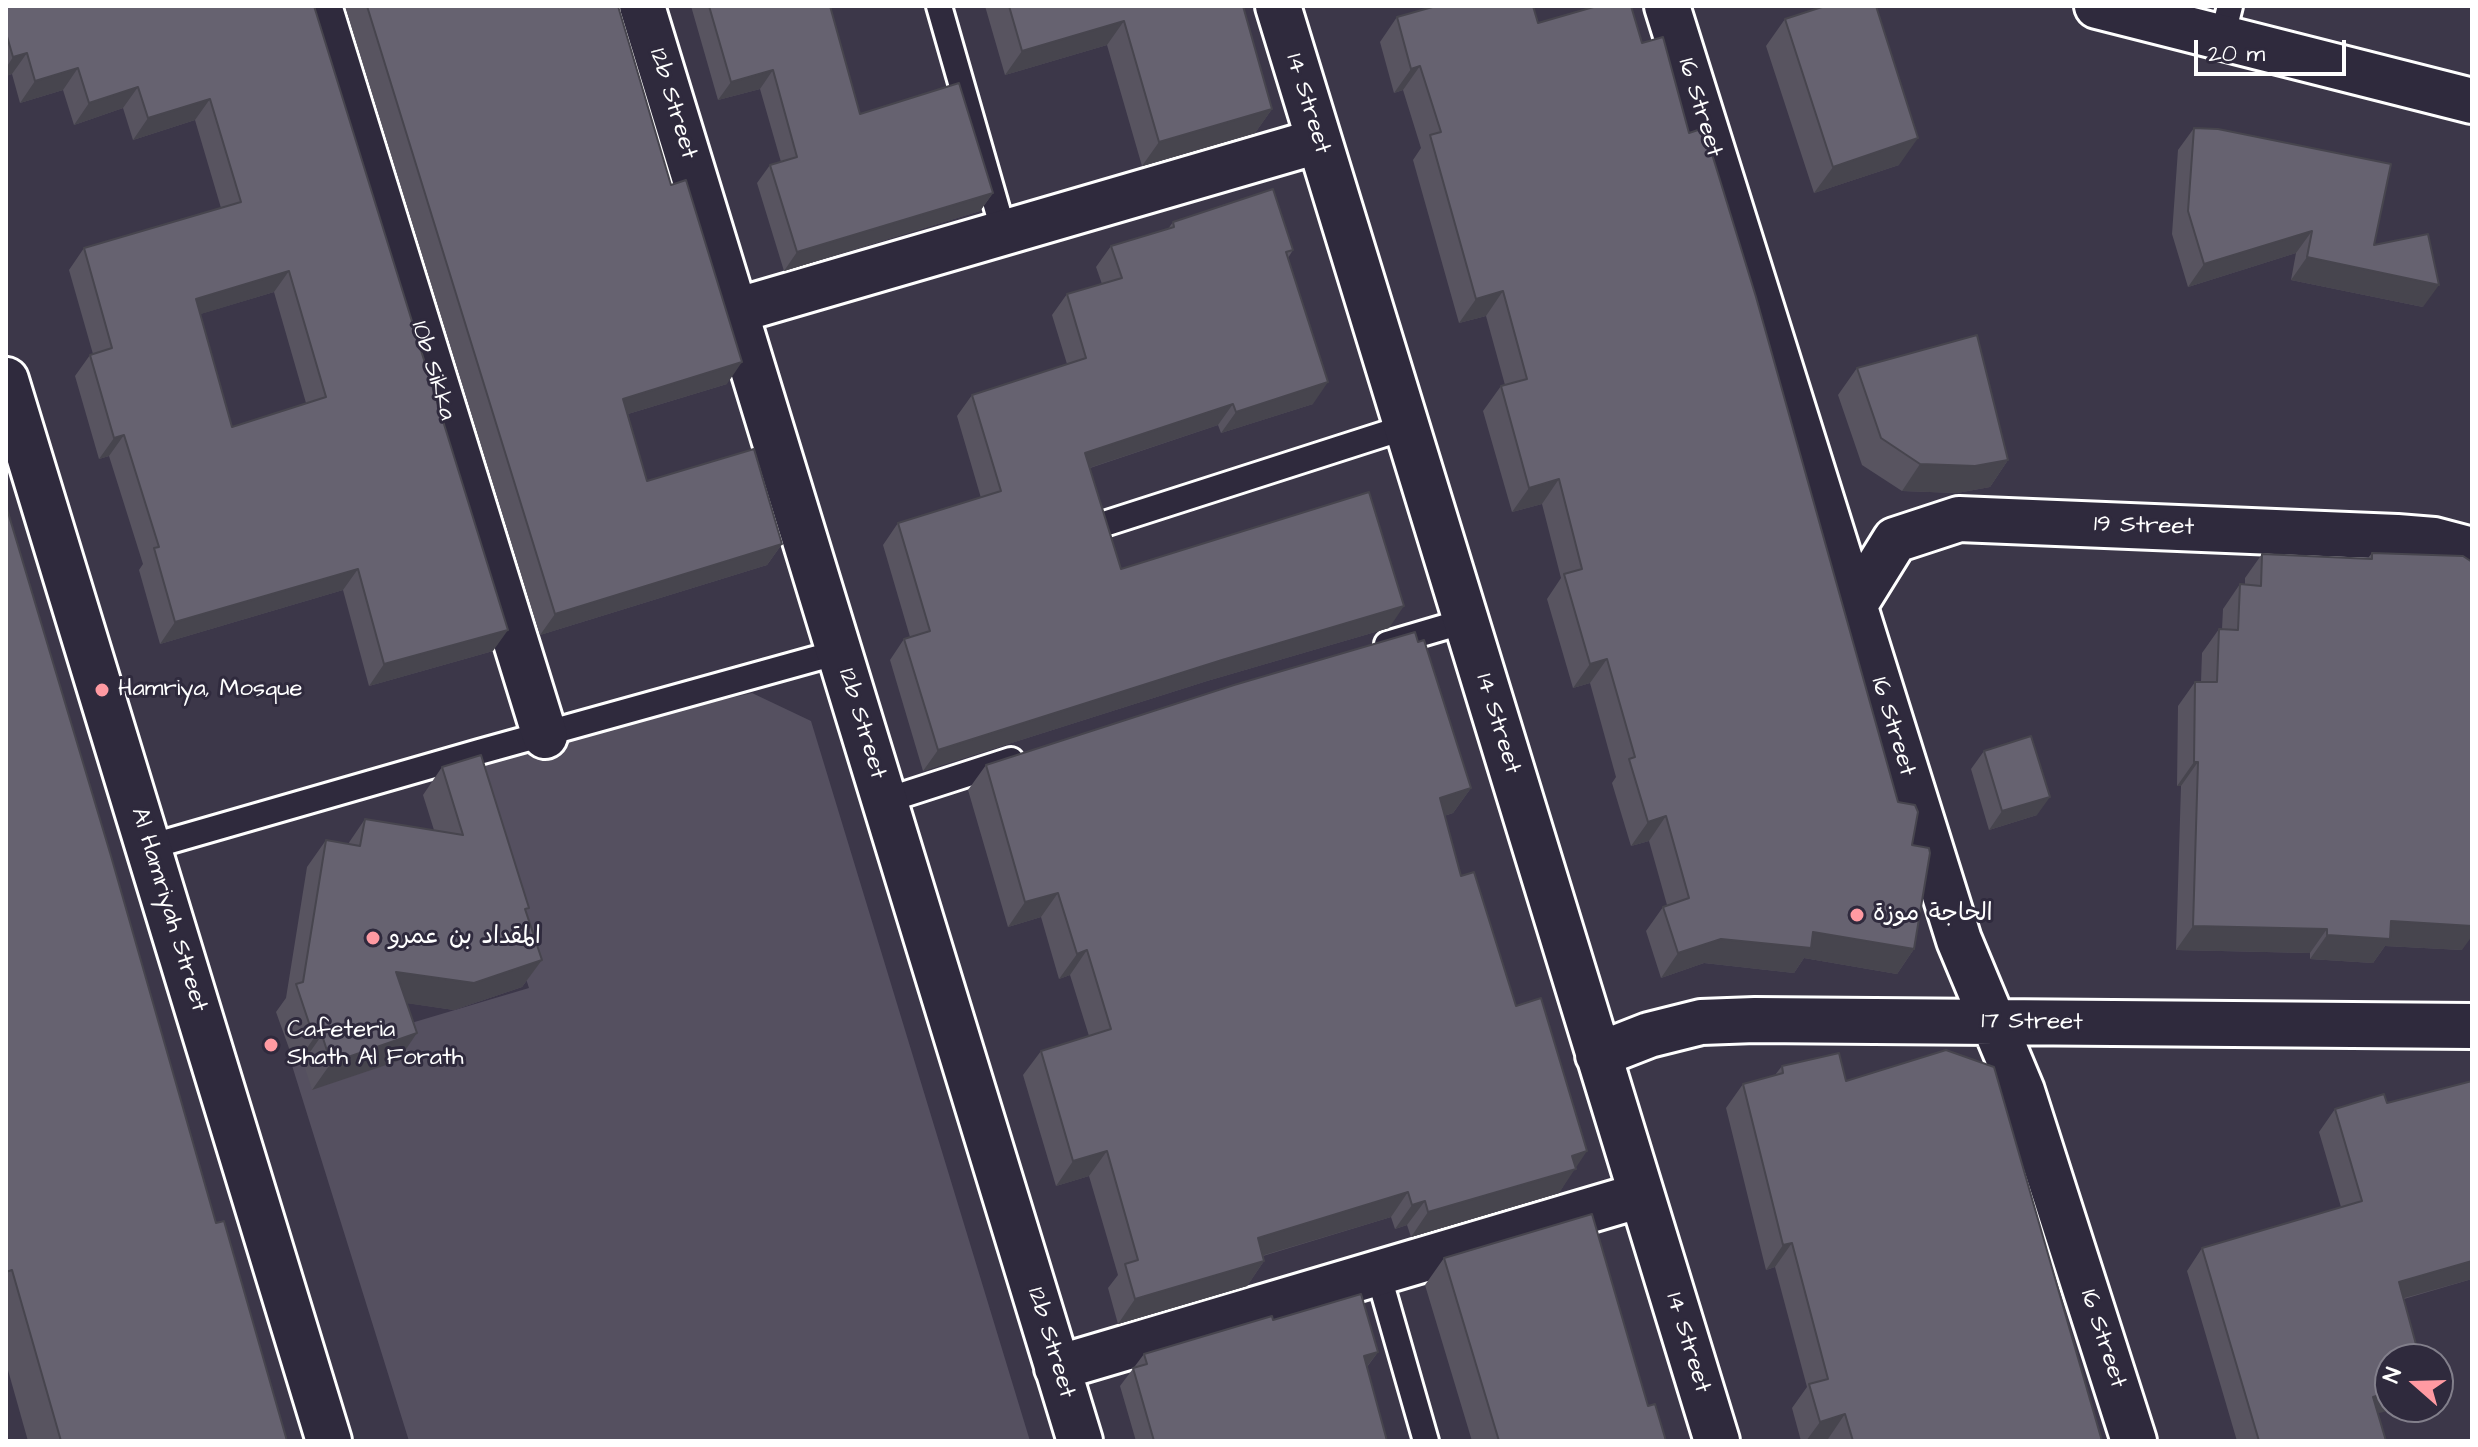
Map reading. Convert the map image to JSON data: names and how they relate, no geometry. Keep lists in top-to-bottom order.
{
  "streets": {
    "street": [
      "12b Street",
      "14 Street",
      "16 Street",
      "10b Sikka",
      "19 Street",
      "Al Hamriyah Street",
      "17 Street"
    ]
  },
  "crossings": [
    ["14 Street", "17 Street"],
    ["16 Street", "19 Street"],
    ["16 Street", "17 Street"]
  ],
  "places": [
    "Hamriya, Mosque",
    "الحاجة موزة",
    "المقداد بن عمرو",
    "Cafeteria Shath Al Forath"
  ],
  "scale_bar": "20 m",
  "north": "left"
}
